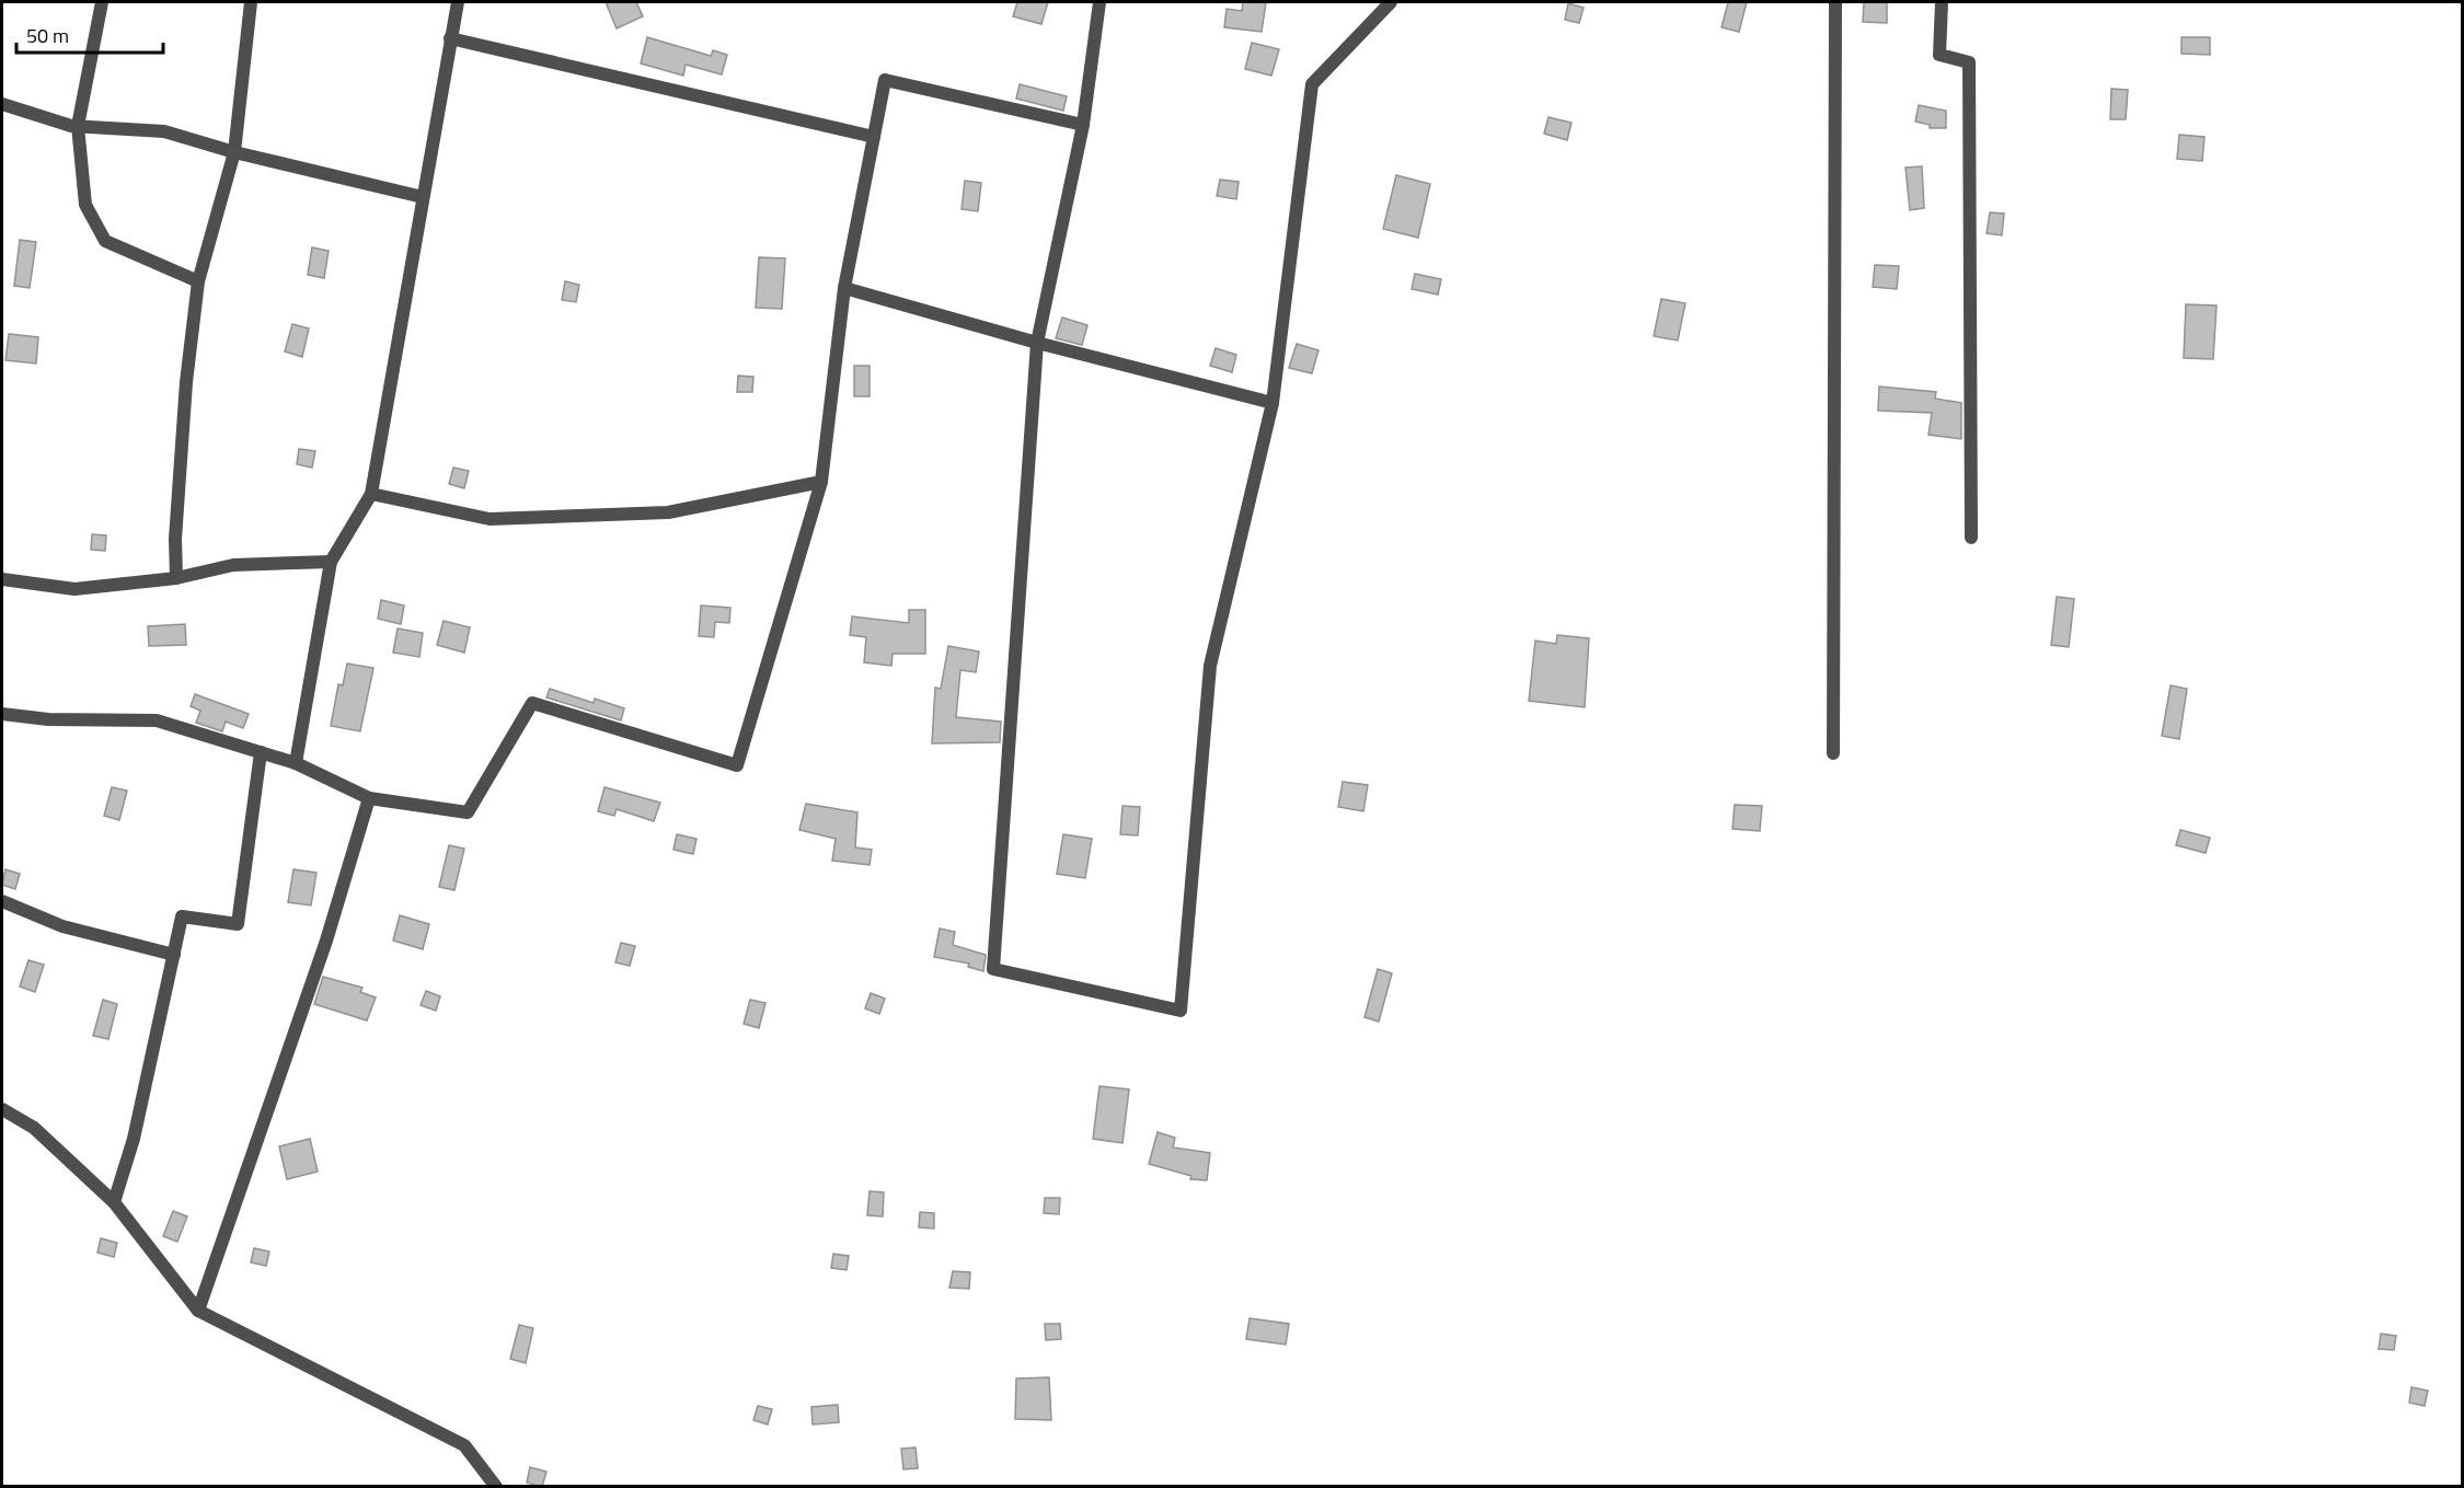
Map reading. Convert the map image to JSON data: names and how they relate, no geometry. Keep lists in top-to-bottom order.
{
  "scale_bar": "50 m"
}
